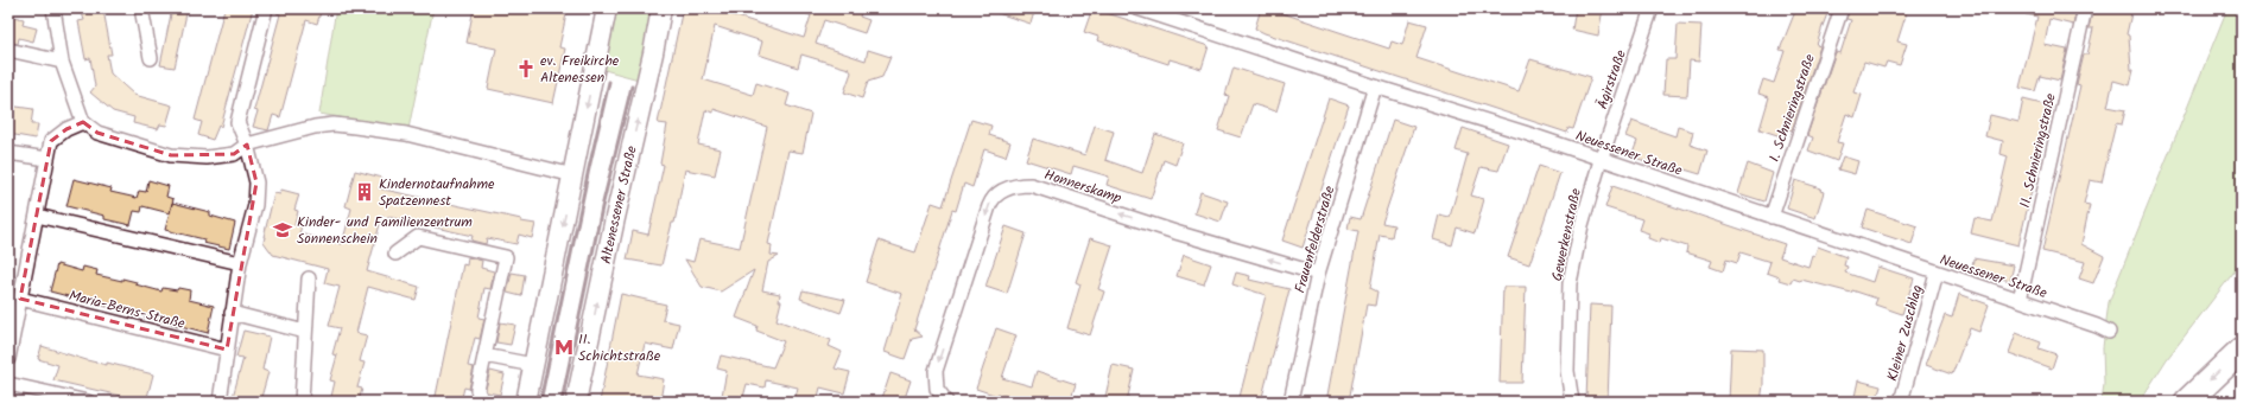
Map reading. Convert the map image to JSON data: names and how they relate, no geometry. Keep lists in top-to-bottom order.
{
  "streets": {
    "main road": ["Altenessener Straße"],
    "street": [
      "Ägirstraße",
      "I. Schnieringstraße",
      "II. Schnieringstraße",
      "Neuessener Straße",
      "Honnerskamp",
      "Gewerkenstraße",
      "Frauenfelderstraße",
      "Maria-Berns-Straße",
      "Kleiner Zuschlag"
    ]
  },
  "crossings": [
    ["Ägirstraße", "Neuessener Straße"],
    ["Ägirstraße", "Gewerkenstraße"],
    ["I. Schnieringstraße", "Neuessener Straße"],
    ["II. Schnieringstraße", "Neuessener Straße"],
    ["Neuessener Straße", "Gewerkenstraße"],
    ["Neuessener Straße", "Frauenfelderstraße"],
    ["Neuessener Straße", "Kleiner Zuschlag"],
    ["Honnerskamp", "Frauenfelderstraße"]
  ],
  "places": {
    "church": ["ev. Freikirche Altenessen"],
    "building": ["Kindernotaufnahme Spatzennest"],
    "school or university": ["Kinder- und Familienzentrum Sonnenschein"],
    "metro station": ["II. Schichtstraße"]
  }
}
